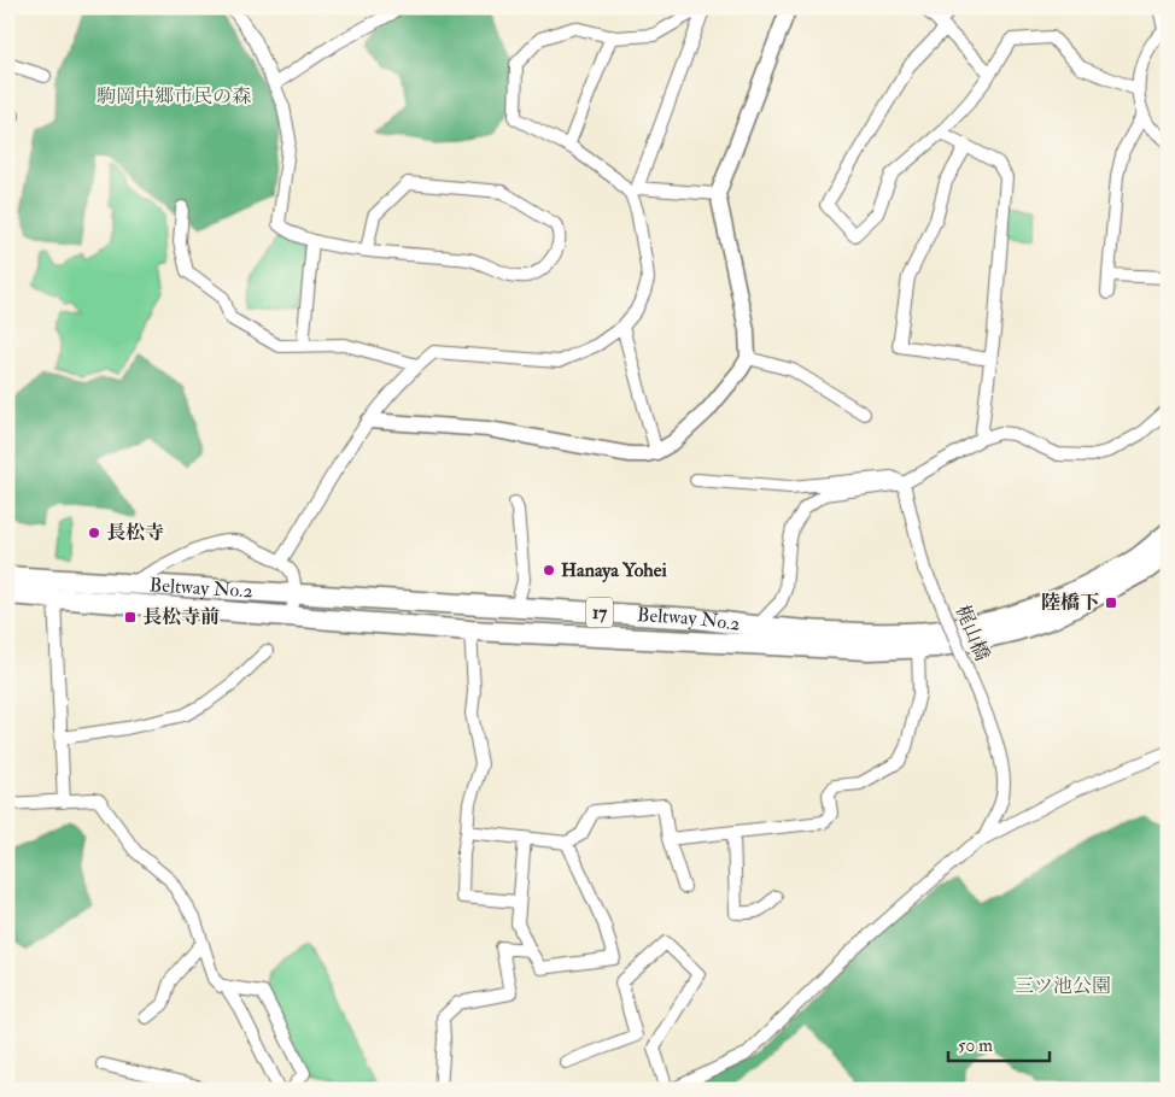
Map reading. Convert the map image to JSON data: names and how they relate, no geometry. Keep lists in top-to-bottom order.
{
  "streets": {
    "main road": ["Beltway No.2", "17"],
    "street": ["梶山橋"]
  },
  "parks": ["駒岡中郷市民の森", "三ツ池公園"],
  "places": {
    "other": ["長松寺", "Hanaya Yohei"],
    "transit": ["陸橋下", "長松寺前"]
  },
  "scale_bar": "50 m"
}
